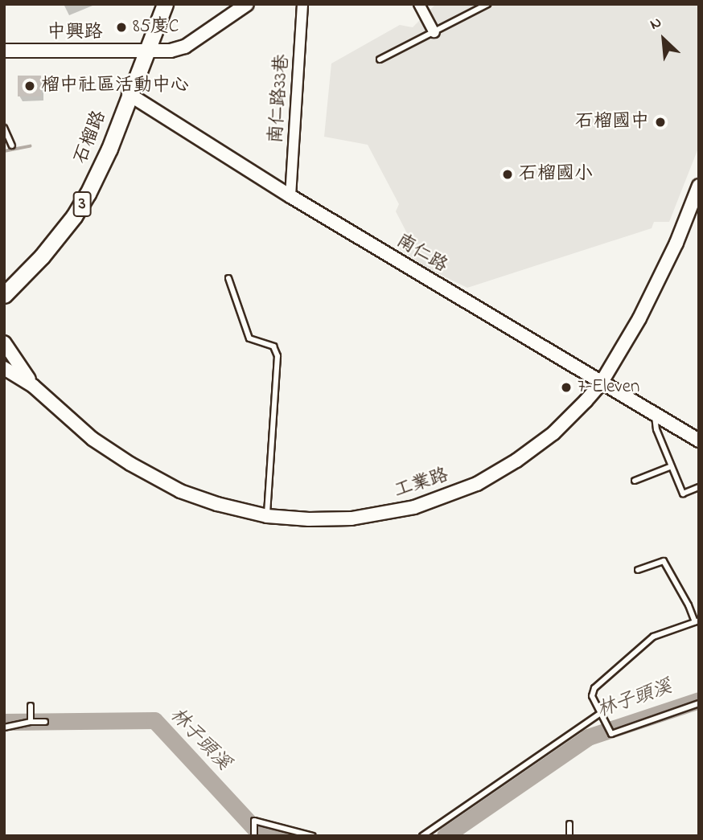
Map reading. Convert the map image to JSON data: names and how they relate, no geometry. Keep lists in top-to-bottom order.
{
  "streets": {
    "main road": ["石榴路", "3"],
    "street": [
      "中興路",
      "南仁路33巷",
      "南仁路",
      "工業路"
    ]
  },
  "crossings": [
    ["中興路", "石榴路"],
    ["南仁路33巷", "南仁路"],
    ["石榴路", "南仁路"],
    ["南仁路", "工業路"]
  ],
  "water": ["林子頭溪"],
  "places": [
    "85度C",
    "榴中社區活動中心",
    "石榴國中",
    "石榴國小",
    "7-Eleven"
  ],
  "north": "top left"
}
